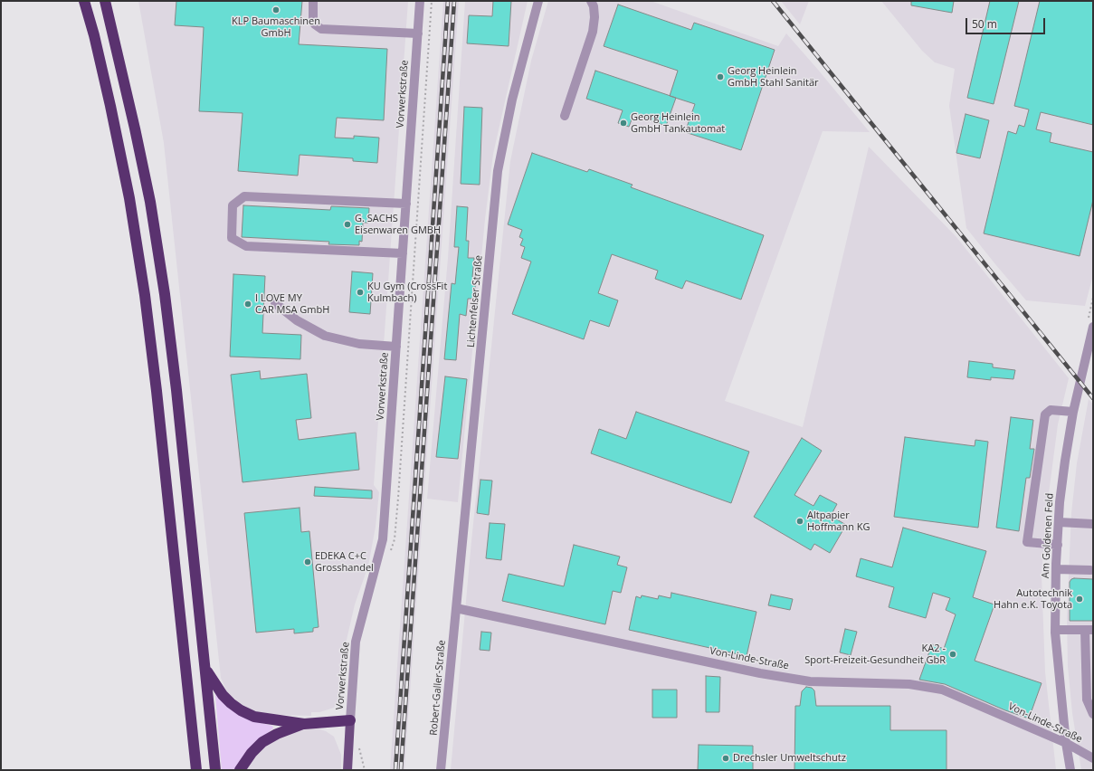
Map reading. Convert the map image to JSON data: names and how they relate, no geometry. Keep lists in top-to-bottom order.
{
  "streets": {
    "main road": ["Vorwerkstraße"],
    "street": [
      "Lichtenfelser Straße",
      "Am Goldenen Feld",
      "Von-Linde-Straße",
      "Robert-Galler-Straße"
    ]
  },
  "crossings": [
    ["Lichtenfelser Straße", "Von-Linde-Straße"],
    ["Lichtenfelser Straße", "Robert-Galler-Straße"],
    ["Am Goldenen Feld", "Von-Linde-Straße"],
    ["Von-Linde-Straße", "Robert-Galler-Straße"]
  ],
  "places": [
    "KLP Baumaschinen GmbH",
    "Georg Heinlein GmbH Stahl Sanitär",
    "Georg Heinlein GmbH Tankautomat",
    "G. SACHS Eisenwaren GMBH",
    "KU Gym (CrossFit Kulmbach)",
    "I LOVE MY CAR MSA GmbH",
    "Altpapier Hoffmann KG",
    "EDEKA C+C Grosshandel",
    "Autotechnik Hahn e.K. Toyota",
    "KA2 - Sport-Freizeit-Gesundheit GbR",
    "Drechsler Umweltschutz"
  ],
  "scale_bar": "50 m"
}
